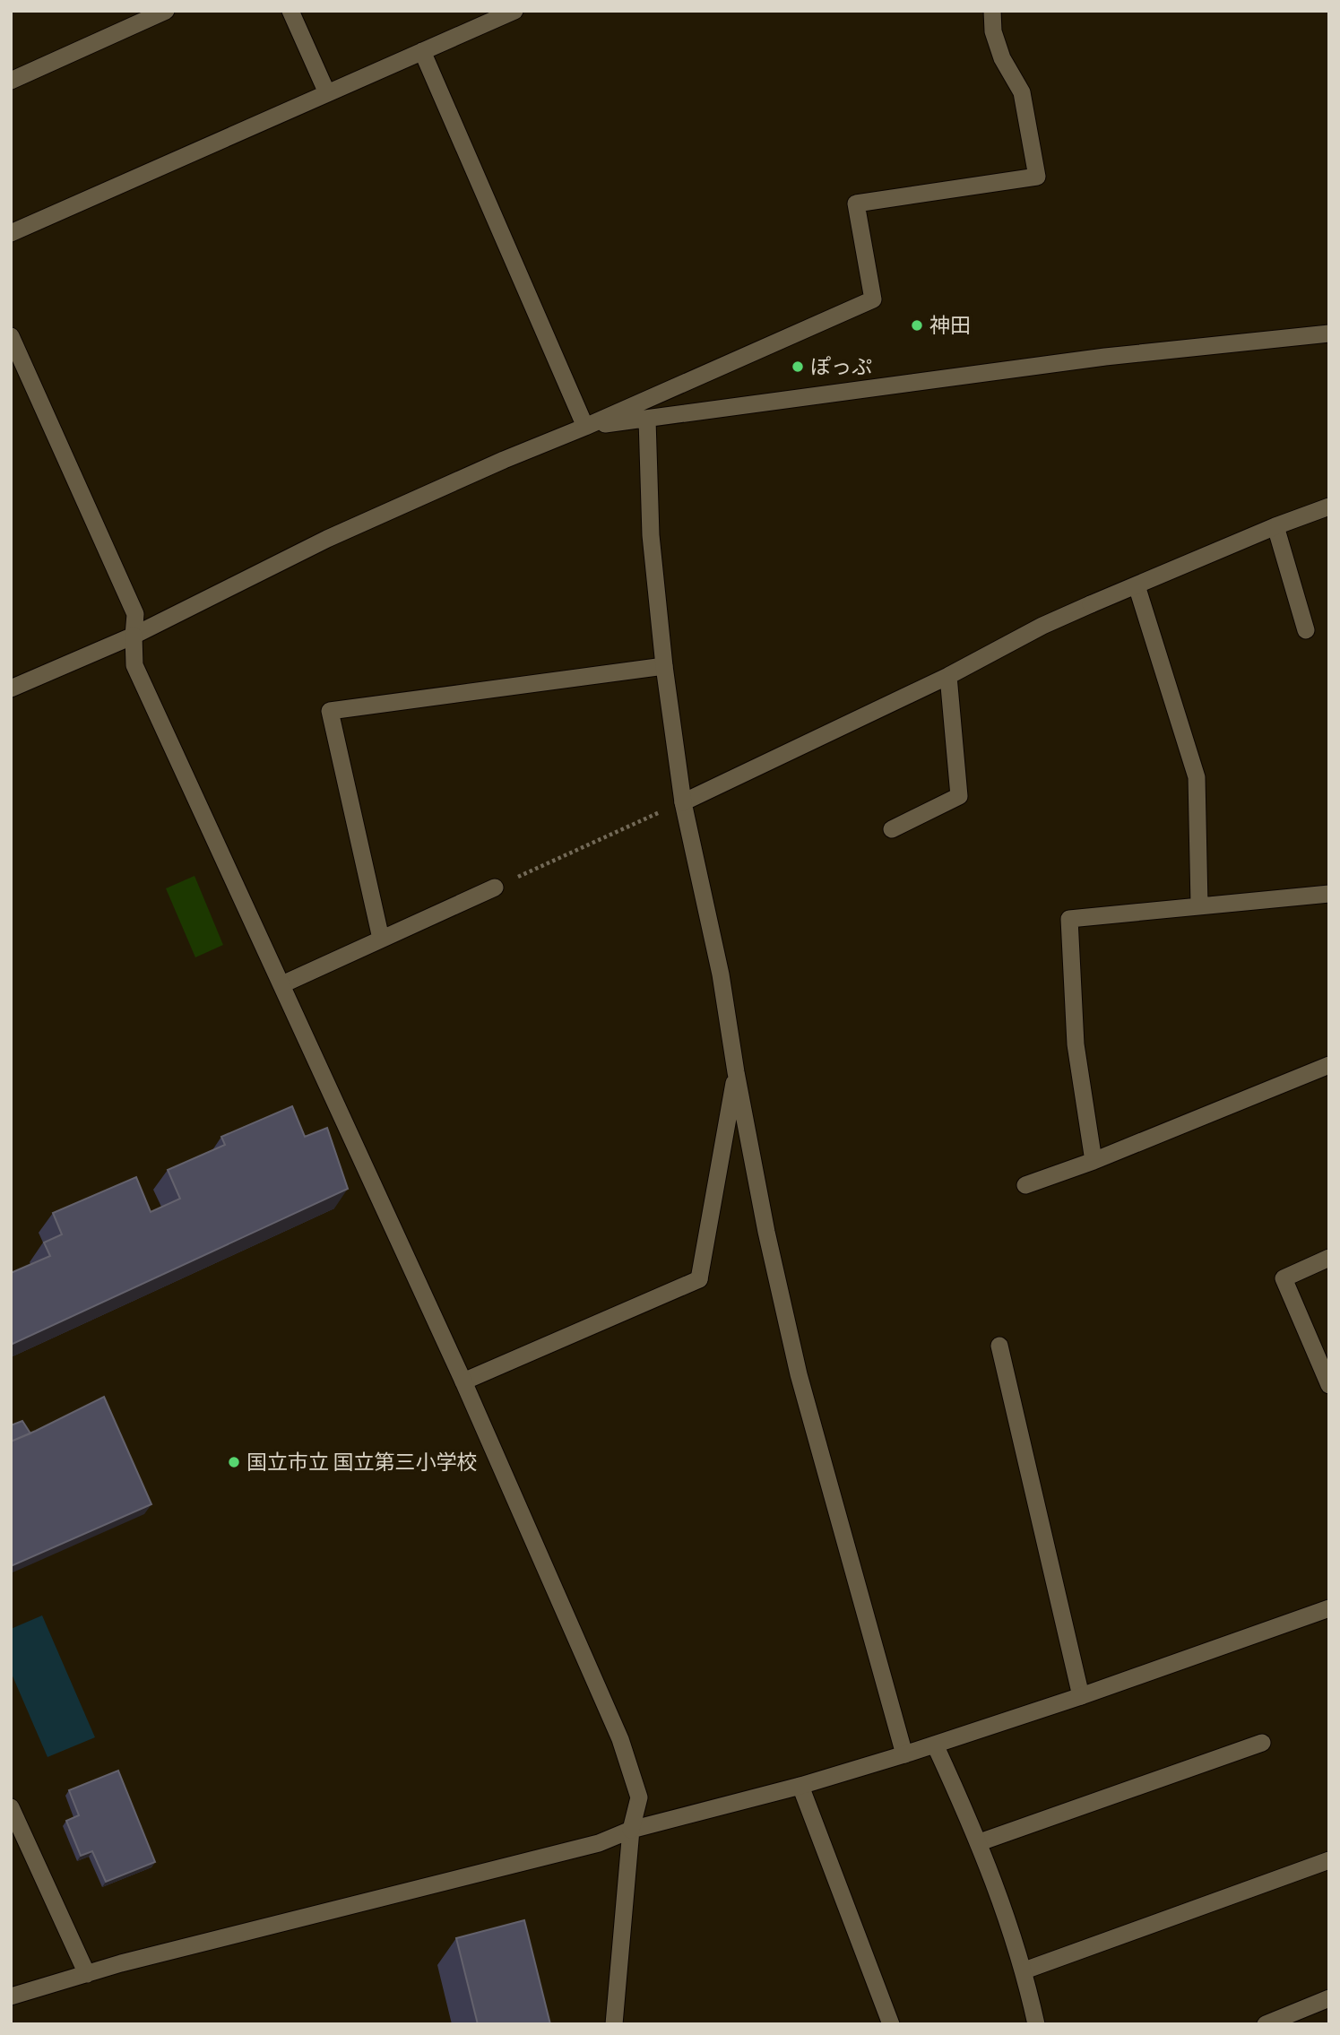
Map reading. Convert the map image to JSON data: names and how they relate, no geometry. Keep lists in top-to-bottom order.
{
  "places": ["神田", "ぽっぷ", "国立市立 国立第三小学校"]
}
